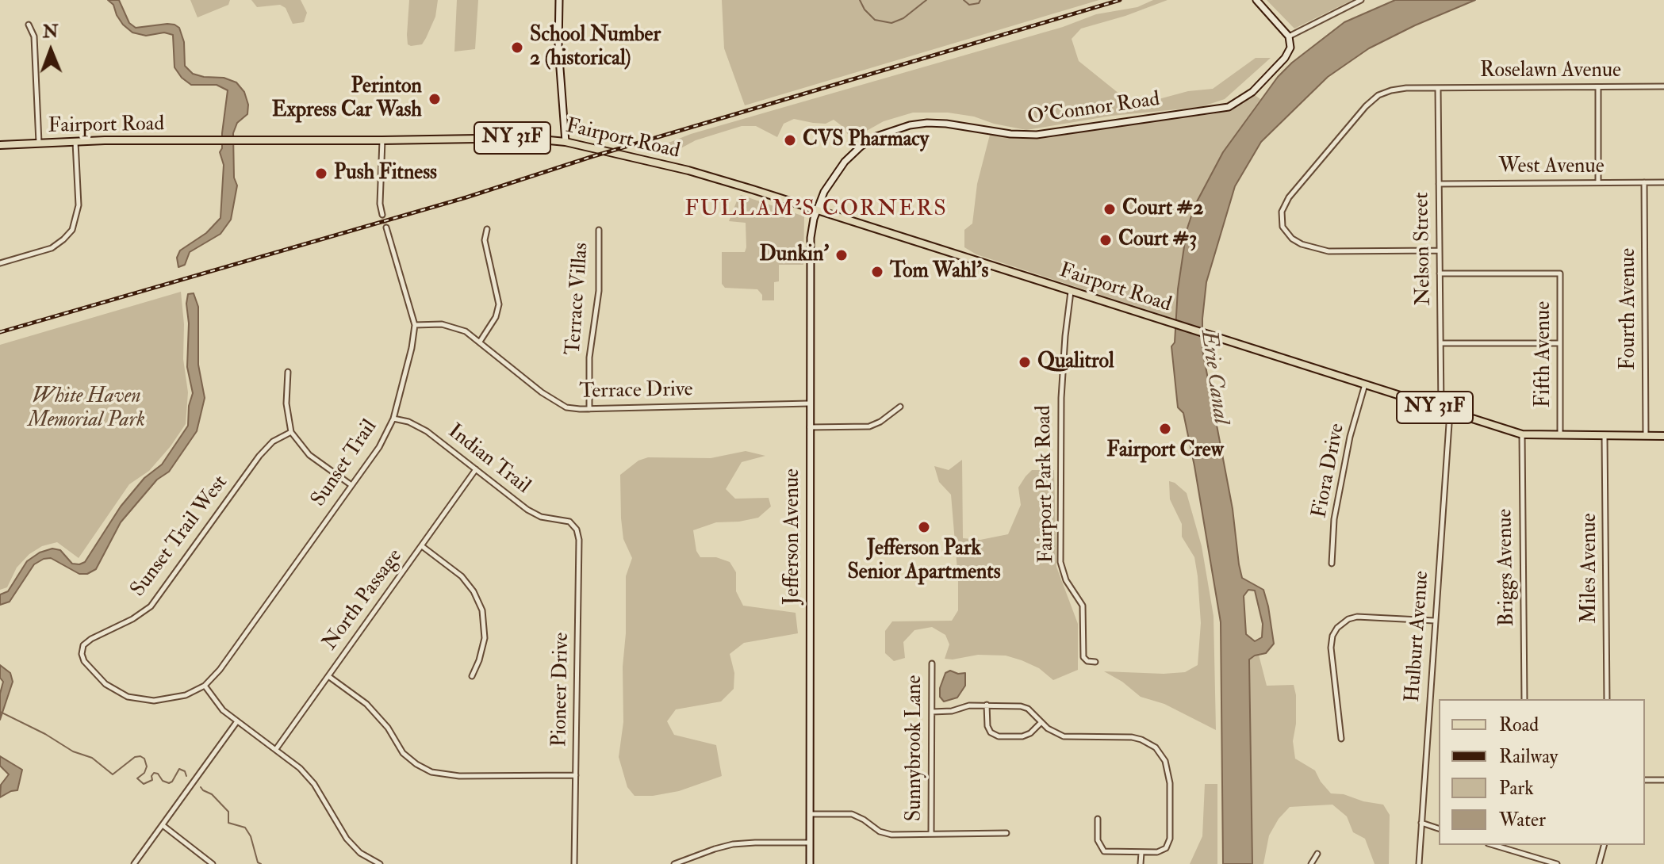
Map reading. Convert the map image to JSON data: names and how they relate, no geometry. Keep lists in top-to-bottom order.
{
  "streets": {
    "main road": ["Fairport Road", "NY 31F"],
    "street": [
      "Roselawn Avenue",
      "O'Connor Road",
      "West Avenue",
      "Nelson Street",
      "Terrace Villas",
      "Fourth Avenue",
      "Fifth Avenue",
      "Terrace Drive",
      "Indian Trail",
      "Sunset Trail",
      "Fiora Drive",
      "Fairport Park Road",
      "Sunset Trail West",
      "Jefferson Avenue",
      "Briggs Avenue",
      "Miles Avenue",
      "North Passage",
      "Hulburt Avenue",
      "Pioneer Drive",
      "Sunnybrook Lane"
    ]
  },
  "crossings": [
    ["Roselawn Avenue", "Nelson Street"],
    ["O'Connor Road", "Fairport Road"],
    ["O'Connor Road", "Jefferson Avenue"],
    ["Fairport Road", "NY 31F"],
    ["Fairport Road", "Fiora Drive"],
    ["Fairport Road", "Fairport Park Road"],
    ["Fairport Road", "Jefferson Avenue"],
    ["NY 31F", "Nelson Street"],
    ["NY 31F", "Fourth Avenue"],
    ["NY 31F", "Fifth Avenue"],
    ["NY 31F", "Fiora Drive"],
    ["NY 31F", "Briggs Avenue"],
    ["NY 31F", "Miles Avenue"],
    ["NY 31F", "Hulburt Avenue"],
    ["West Avenue", "Nelson Street"],
    ["West Avenue", "Fourth Avenue"],
    ["Nelson Street", "Fifth Avenue"],
    ["Terrace Villas", "Terrace Drive"],
    ["Terrace Drive", "Sunset Trail"],
    ["Terrace Drive", "Jefferson Avenue"],
    ["Indian Trail", "Sunset Trail"],
    ["Indian Trail", "North Passage"],
    ["Indian Trail", "Pioneer Drive"],
    ["Sunset Trail", "Sunset Trail West"]
  ],
  "districts": ["FULLAM'S CORNERS"],
  "water": ["Erie Canal"],
  "parks": ["White Haven Memorial Park"],
  "places": [
    "School Number 2 (historical)",
    "Perinton Express Car Wash",
    "CVS Pharmacy",
    "Push Fitness",
    "Court #2",
    "Court #3",
    "Dunkin'",
    "Tom Wahl's",
    "Qualitrol",
    "Fairport Crew",
    "Jefferson Park Senior Apartments"
  ],
  "legend": [
    "Road",
    "Railway",
    "Park",
    "Water"
  ],
  "north": "top"
}
